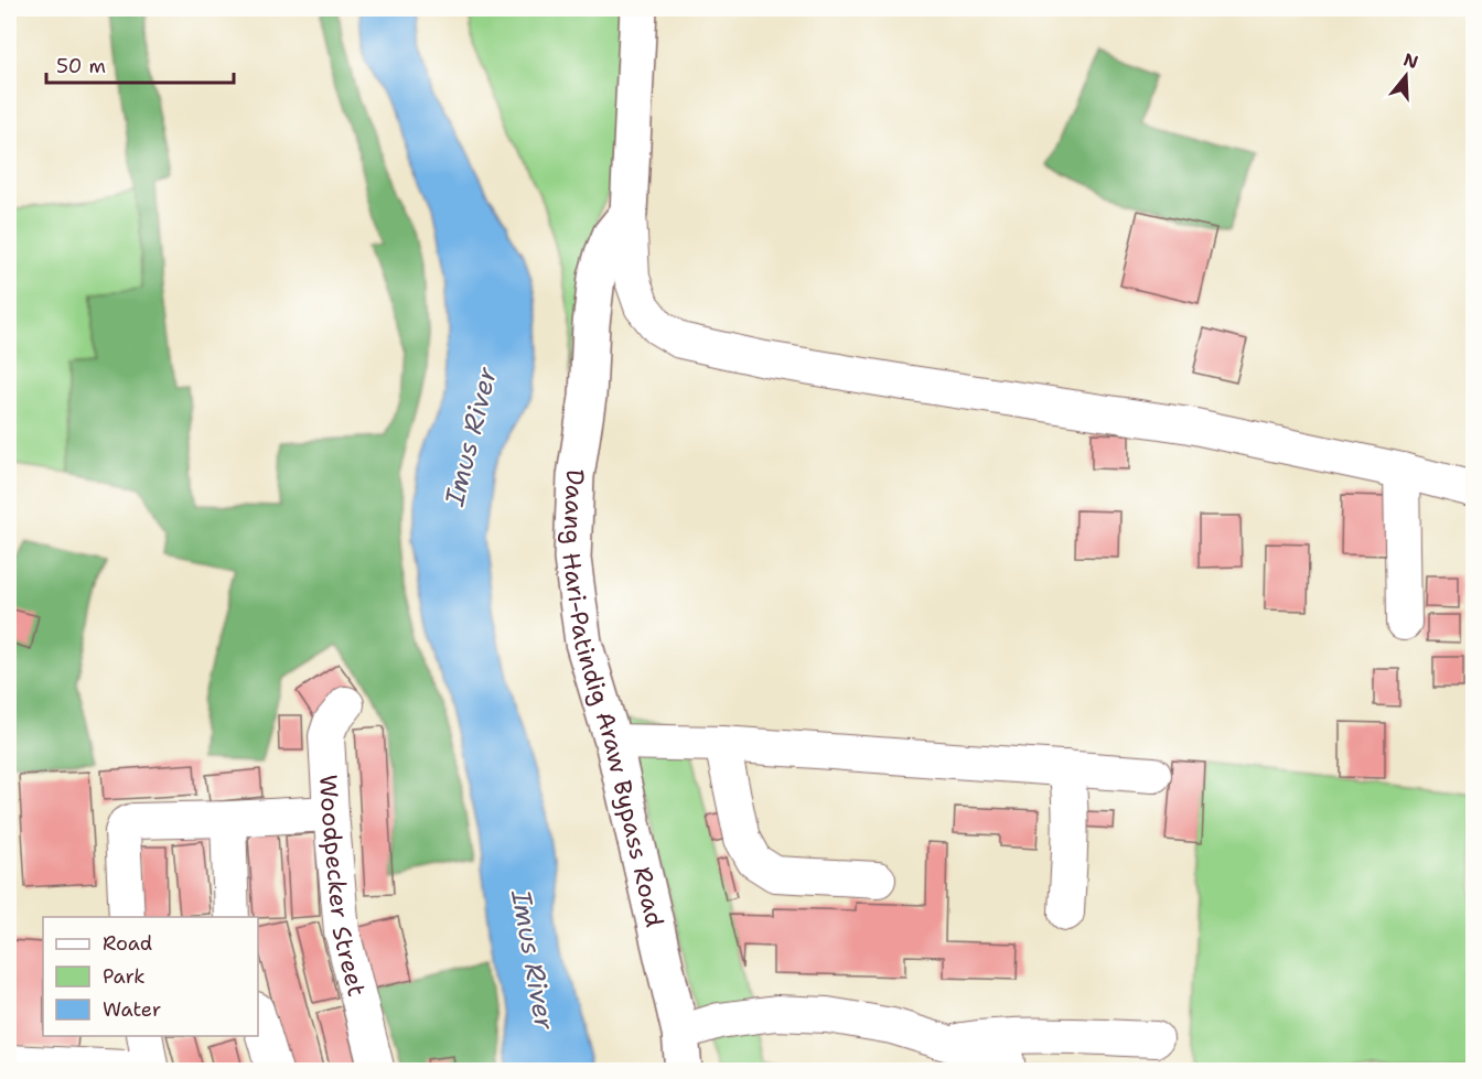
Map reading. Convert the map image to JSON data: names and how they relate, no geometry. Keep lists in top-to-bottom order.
{
  "streets": {
    "main road": ["Daang Hari-Patindig Araw Bypass Road"],
    "street": ["Woodpecker Street"]
  },
  "water": ["Imus River"],
  "legend": ["Road", "Park", "Water"],
  "scale_bar": "50 m",
  "north": "top"
}
